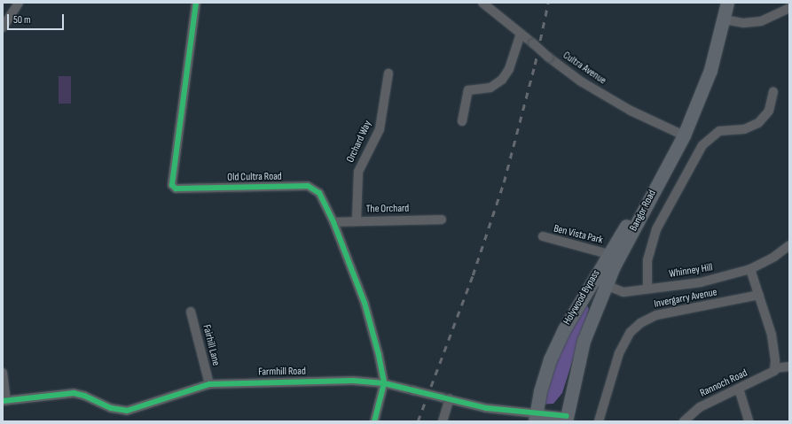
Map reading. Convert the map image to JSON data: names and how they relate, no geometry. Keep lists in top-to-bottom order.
{
  "streets": {
    "highway": ["Bangor Road", "Holywood Bypass"],
    "street": [
      "Cultra Avenue",
      "Orchard Way",
      "Old Cultra Road",
      "The Orchard",
      "Ben Vista Park",
      "Whinney Hill",
      "Invergarry Avenue",
      "Fairhill Lane",
      "Farmhill Road",
      "Rannoch Road"
    ]
  },
  "crossings": [
    ["Cultra Avenue", "Bangor Road"],
    ["Orchard Way", "The Orchard"],
    ["Old Cultra Road", "The Orchard"],
    ["Old Cultra Road", "Farmhill Road"],
    ["Bangor Road", "Whinney Hill"],
    ["Bangor Road", "Holywood Bypass"],
    ["Ben Vista Park", "Holywood Bypass"],
    ["Whinney Hill", "Holywood Bypass"],
    ["Holywood Bypass", "Farmhill Road"],
    ["Fairhill Lane", "Farmhill Road"]
  ],
  "scale_bar": "50 m"
}
